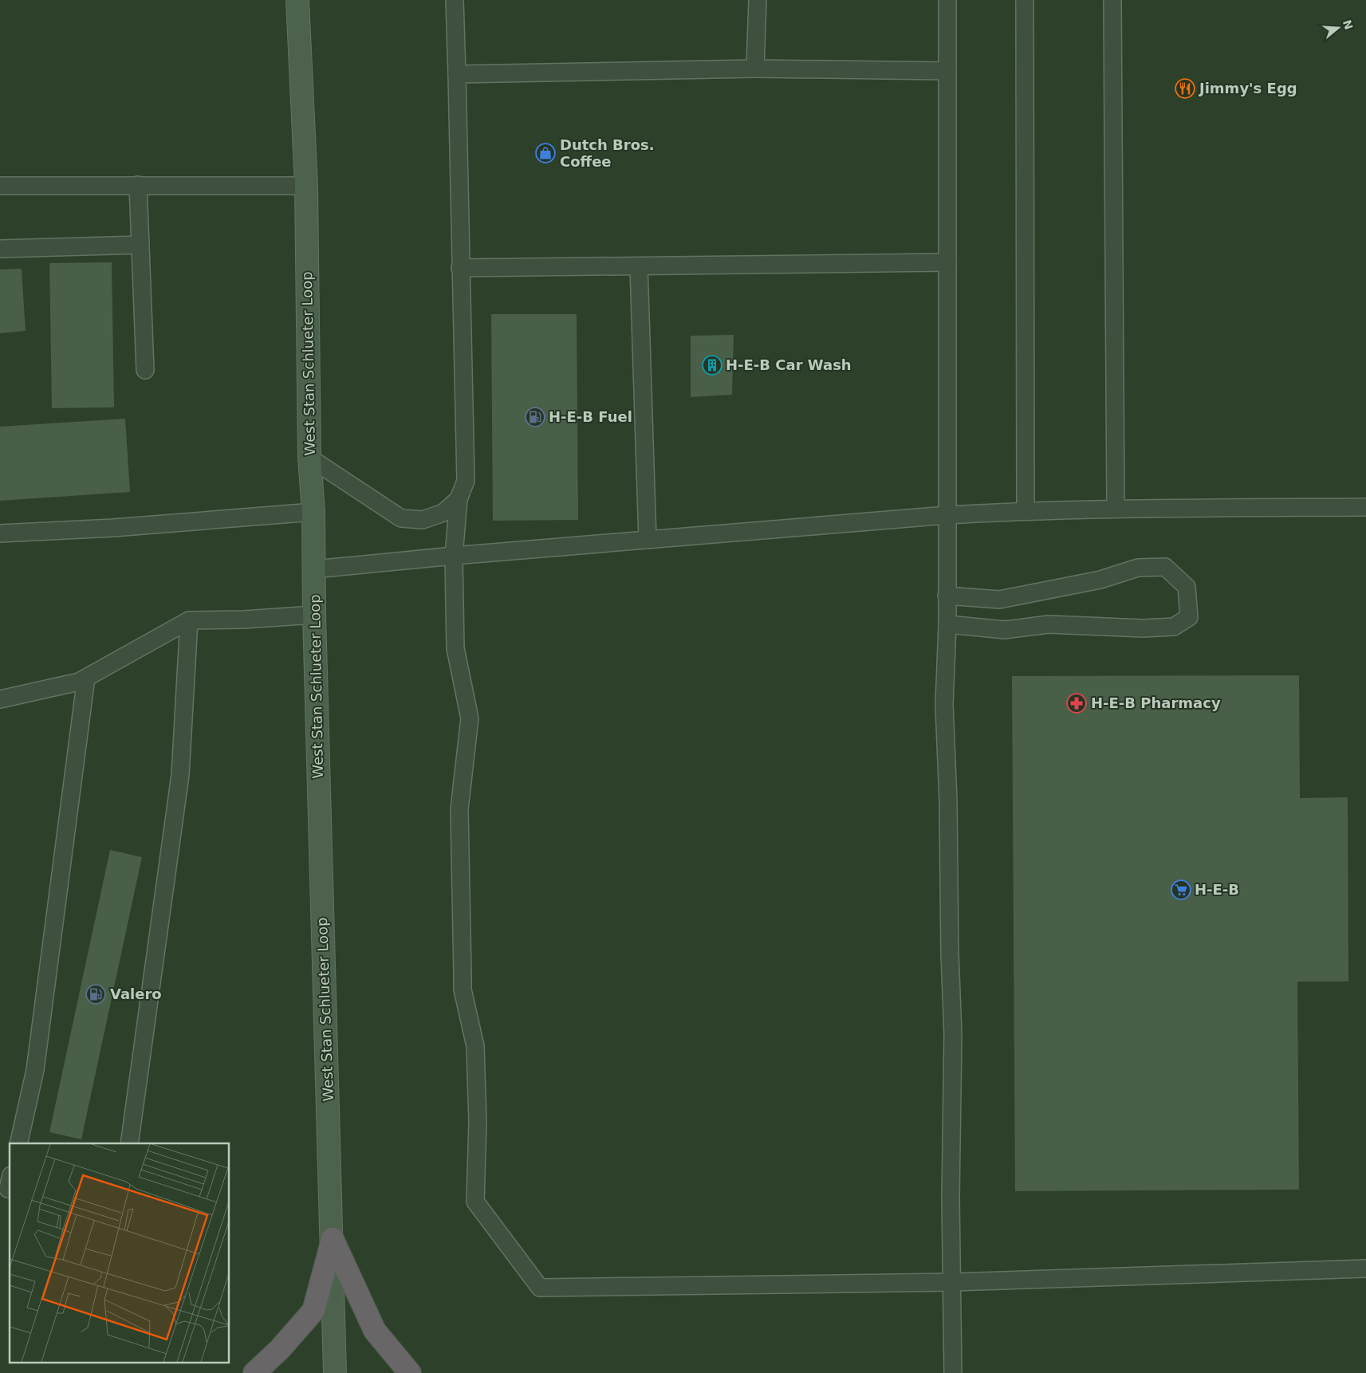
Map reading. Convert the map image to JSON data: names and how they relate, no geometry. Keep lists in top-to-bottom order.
{
  "streets": {
    "main road": ["West Stan Schlueter Loop"]
  },
  "places": {
    "restaurant": ["Jimmy's Egg"],
    "shop": ["Dutch Bros. Coffee"],
    "building": ["H-E-B Car Wash"],
    "fuel station": ["H-E-B Fuel", "Valero"],
    "pharmacy": ["H-E-B Pharmacy"],
    "supermarket": ["H-E-B"]
  },
  "north": "right"
}
